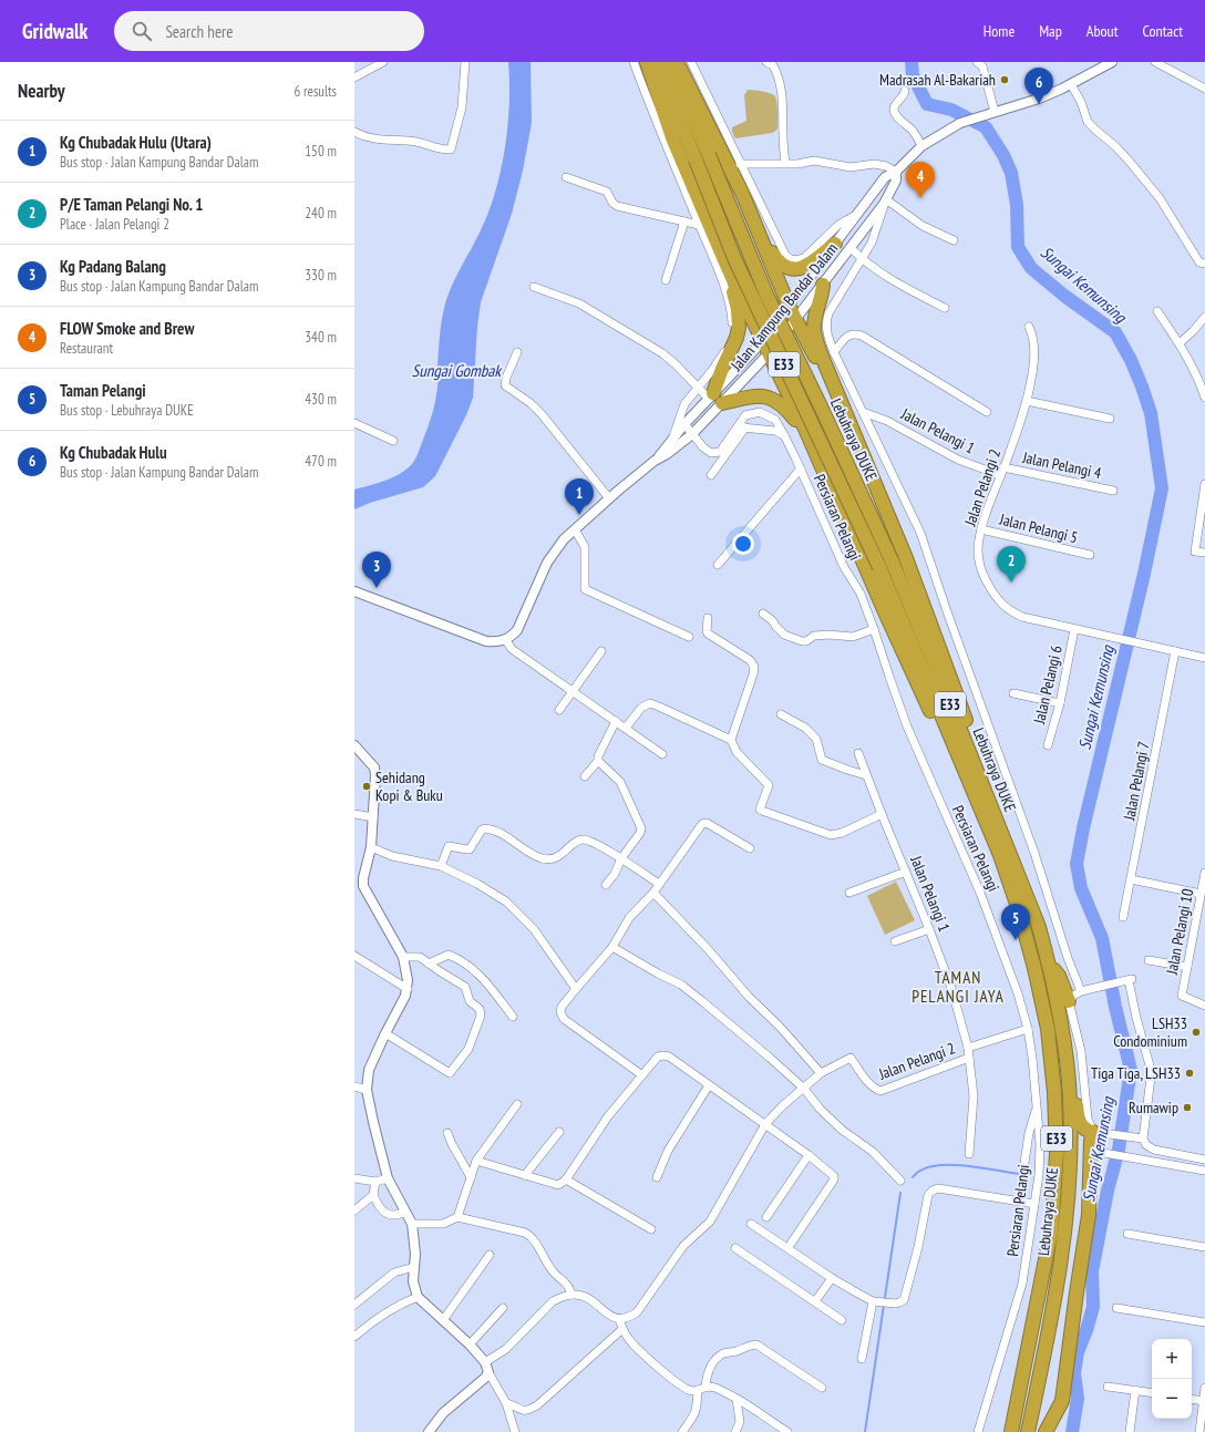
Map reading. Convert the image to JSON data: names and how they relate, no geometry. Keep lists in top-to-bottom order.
{
  "streets": {
    "highway": ["E33", "Lebuhraya DUKE"],
    "street": [
      "Jalan Kampung Bandar Dalam",
      "Jalan Pelangi 1",
      "Jalan Pelangi 4",
      "Jalan Pelangi 2",
      "Persiaran Pelangi",
      "Jalan Pelangi 5",
      "Jalan Pelangi 6",
      "Jalan Pelangi 7",
      "Jalan Pelangi 10"
    ]
  },
  "crossings": [
    ["Jalan Kampung Bandar Dalam", "Persiaran Pelangi"],
    ["Jalan Pelangi 1", "Jalan Pelangi 2"],
    ["Jalan Pelangi 4", "Jalan Pelangi 2"],
    ["Jalan Pelangi 2", "Jalan Pelangi 5"],
    ["Jalan Pelangi 2", "Jalan Pelangi 6"],
    ["Jalan Pelangi 2", "Jalan Pelangi 7"]
  ],
  "districts": ["TAMAN PELANGI JAYA"],
  "water": ["Sungai Kemunsing", "Sungai Gombak"],
  "places": [
    "Madrasah Al-Bakariah",
    "Sehidang Kopi & Buku",
    "LSH33 Condominium",
    "Tiga Tiga, LSH33",
    "Rumawip"
  ],
  "page": {
    "header": "Gridwalk",
    "search": "Search here",
    "nav": [
      "Home",
      "Map",
      "About",
      "Contact"
    ],
    "heading": ["Nearby", "6 results"],
    "pins": [
      "6",
      "4",
      "1",
      "2",
      "3",
      "5"
    ],
    "list": [
      {
        "mark": "1",
        "name": "Kg Chubadak Hulu (Utara)",
        "note": "Bus stop · Jalan Kampung Bandar Dalam",
        "value": "150 m"
      },
      {
        "mark": "2",
        "name": "P/E Taman Pelangi No. 1",
        "note": "Place · Jalan Pelangi 2",
        "value": "240 m"
      },
      {
        "mark": "3",
        "name": "Kg Padang Balang",
        "note": "Bus stop · Jalan Kampung Bandar Dalam",
        "value": "330 m"
      },
      {
        "mark": "4",
        "name": "FLOW Smoke and Brew",
        "note": "Restaurant",
        "value": "340 m"
      },
      {
        "mark": "5",
        "name": "Taman Pelangi",
        "note": "Bus stop · Lebuhraya DUKE",
        "value": "430 m"
      },
      {
        "mark": "6",
        "name": "Kg Chubadak Hulu",
        "note": "Bus stop · Jalan Kampung Bandar Dalam",
        "value": "470 m"
      }
    ],
    "map_buttons": ["+", "−"]
  }
}
